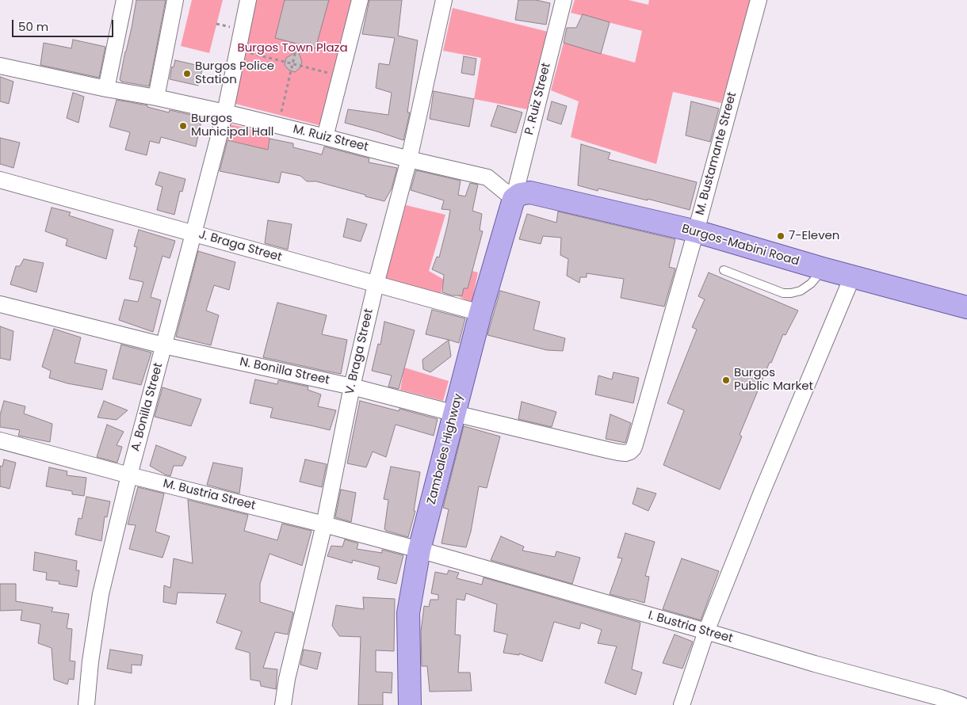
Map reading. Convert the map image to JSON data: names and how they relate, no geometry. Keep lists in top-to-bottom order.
{
  "streets": {
    "main road": ["Burgos-Mabini Road", "Zambales Highway"],
    "street": [
      "P. Ruiz Street",
      "M. Ruiz Street",
      "M. Bustamante Street",
      "J. Braga Street",
      "V. Braga Street",
      "N. Bonilla Street",
      "A. Bonilla Street",
      "M. Bustria Street",
      "I. Bustria Street"
    ]
  },
  "crossings": [
    ["P. Ruiz Street", "M. Ruiz Street"],
    ["P. Ruiz Street", "Burgos-Mabini Road"],
    ["P. Ruiz Street", "Zambales Highway"],
    ["M. Ruiz Street", "Burgos-Mabini Road"],
    ["M. Ruiz Street", "V. Braga Street"],
    ["M. Ruiz Street", "A. Bonilla Street"],
    ["M. Ruiz Street", "Zambales Highway"],
    ["M. Bustamante Street", "Burgos-Mabini Road"],
    ["M. Bustamante Street", "N. Bonilla Street"],
    ["Burgos-Mabini Road", "Zambales Highway"],
    ["J. Braga Street", "V. Braga Street"],
    ["J. Braga Street", "A. Bonilla Street"],
    ["J. Braga Street", "Zambales Highway"],
    ["V. Braga Street", "N. Bonilla Street"],
    ["V. Braga Street", "M. Bustria Street"],
    ["N. Bonilla Street", "A. Bonilla Street"],
    ["N. Bonilla Street", "Zambales Highway"],
    ["A. Bonilla Street", "M. Bustria Street"],
    ["Zambales Highway", "M. Bustria Street"],
    ["Zambales Highway", "I. Bustria Street"],
    ["M. Bustria Street", "I. Bustria Street"]
  ],
  "parks": ["Burgos Town Plaza"],
  "places": [
    "Burgos Police Station",
    "Burgos Municipal Hall",
    "7-Eleven",
    "Burgos Public Market"
  ],
  "scale_bar": "50 m"
}
